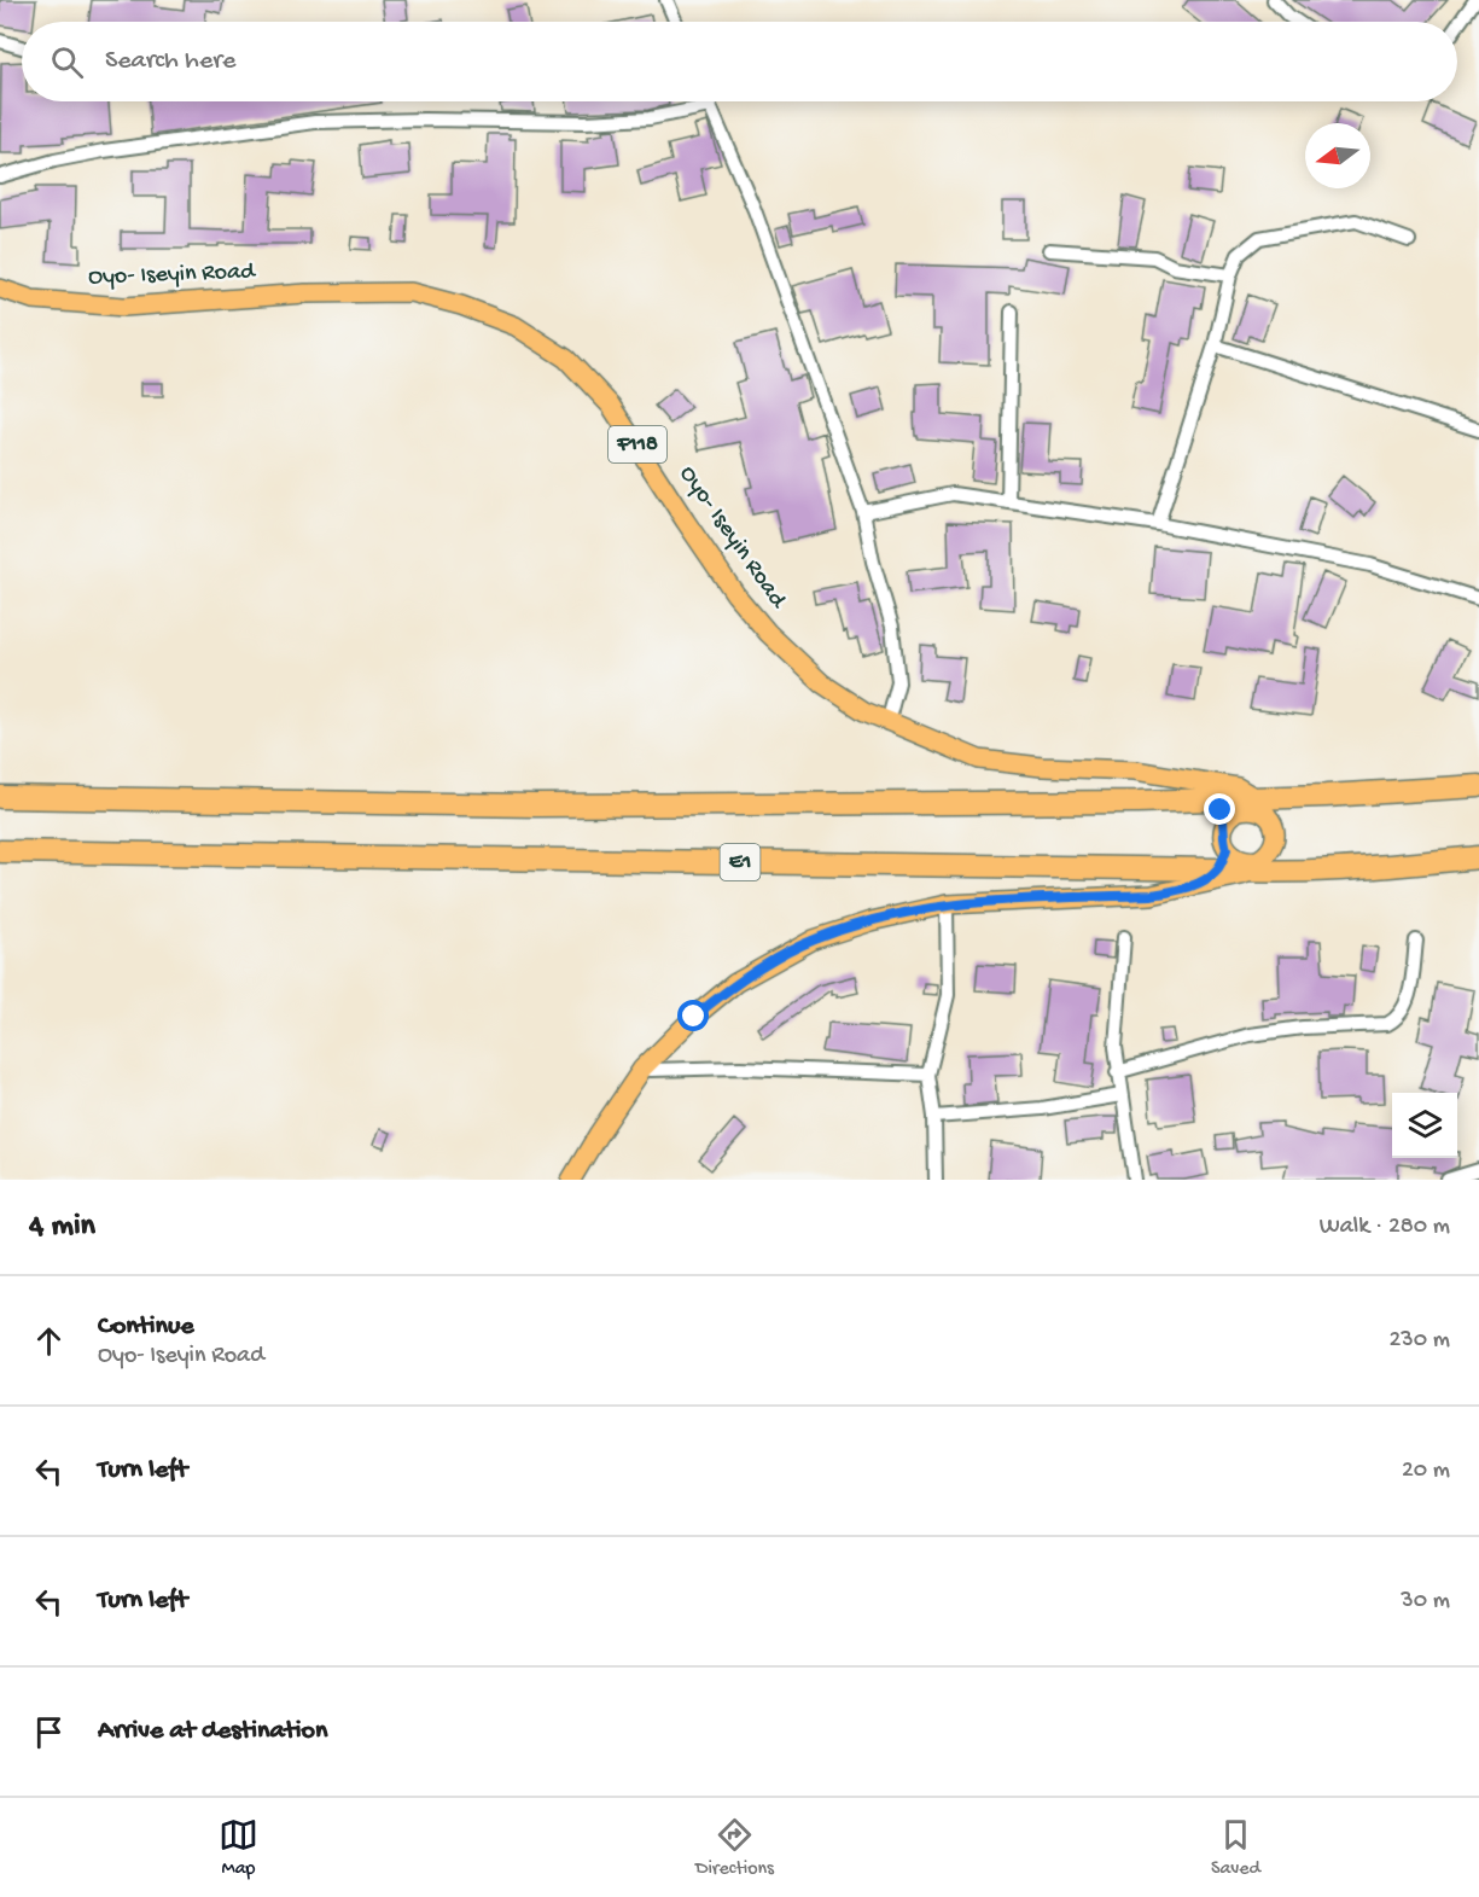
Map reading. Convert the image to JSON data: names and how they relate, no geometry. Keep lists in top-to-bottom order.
{
  "streets": {
    "highway": ["E1"],
    "main road": ["Oyo- Iseyin Road", "F118"]
  },
  "north": "left",
  "page": {
    "search": "Search here",
    "heading": ["4 min", "Walk · 280 m"],
    "list": [
      ["Continue", "Oyo- Iseyin Road", "230 m"],
      ["Turn left", "20 m"],
      ["Turn left", "30 m"],
      "Arrive at destination"
    ],
    "nav": ["Map", "Directions", "Saved"]
  }
}
